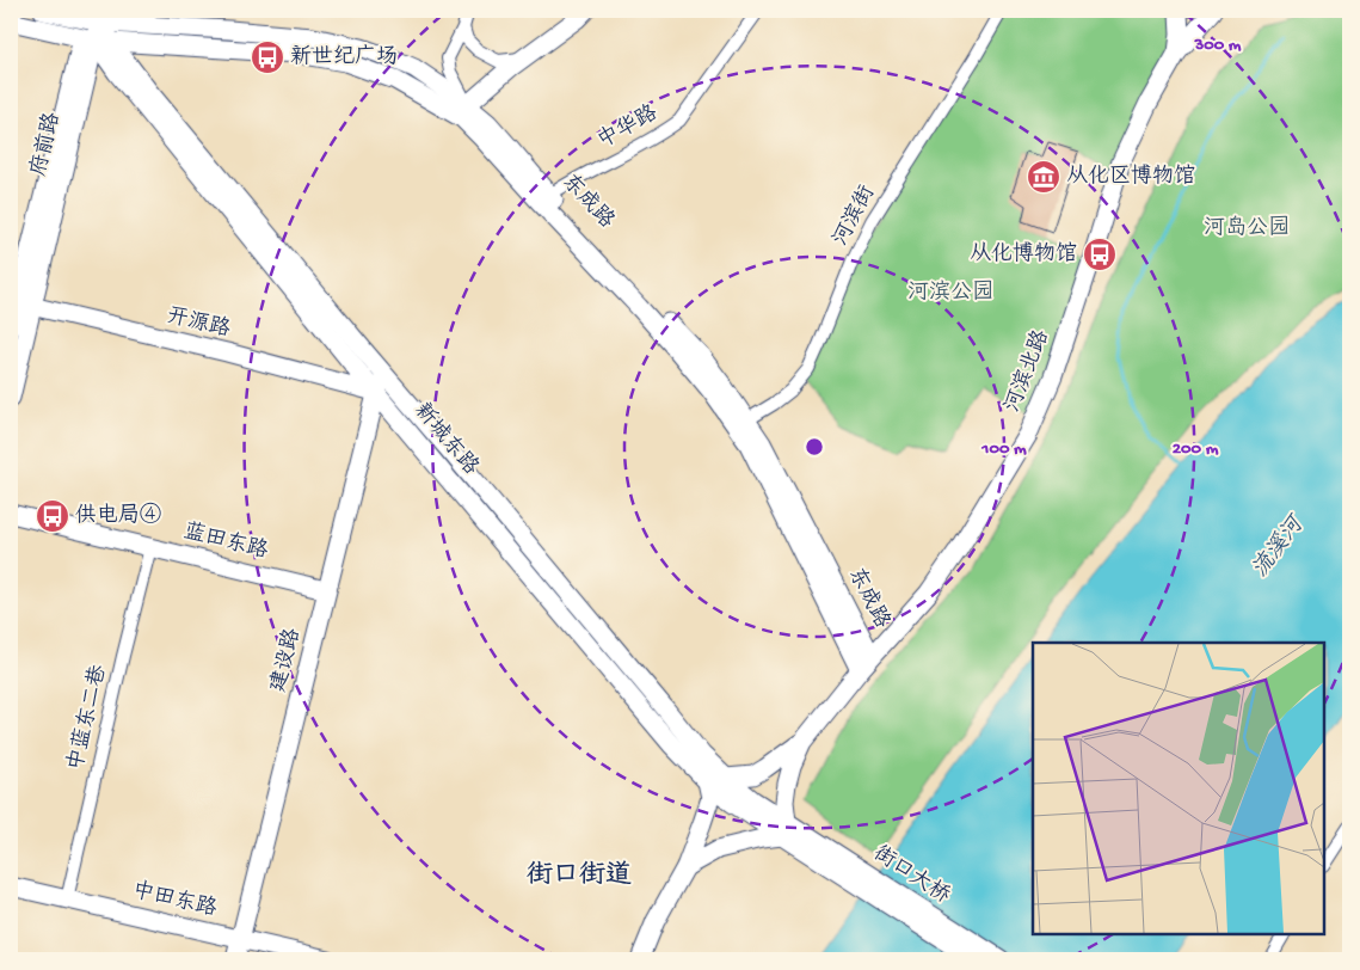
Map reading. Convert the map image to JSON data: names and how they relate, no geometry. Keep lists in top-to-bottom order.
{
  "streets": {
    "street": [
      "中华路",
      "府前路",
      "东成路",
      "河滨街",
      "开源路",
      "河滨北路",
      "新城东路",
      "蓝田东路",
      "建设路",
      "中蓝东二巷",
      "街口大桥",
      "中田东路"
    ]
  },
  "crossings": [
    ["中华路", "东成路"],
    ["府前路", "东成路"],
    ["府前路", "开源路"],
    ["府前路", "新城东路"],
    ["东成路", "河滨街"],
    ["东成路", "河滨北路"],
    ["东成路", "新城东路"],
    ["开源路", "新城东路"],
    ["开源路", "建设路"],
    ["河滨北路", "新城东路"],
    ["河滨北路", "街口大桥"],
    ["新城东路", "建设路"],
    ["新城东路", "街口大桥"],
    ["蓝田东路", "建设路"],
    ["蓝田东路", "中蓝东二巷"],
    ["建设路", "中田东路"],
    ["中蓝东二巷", "中田东路"]
  ],
  "districts": ["街口街道"],
  "water": ["流溪河"],
  "parks": ["河岛公园", "河滨公园"],
  "places": {
    "bus stop": ["新世纪广场", "从化博物馆", "供电局④"],
    "museum": ["从化区博物馆"]
  },
  "rings": ["300 m", "100 m", "200 m"]
}
